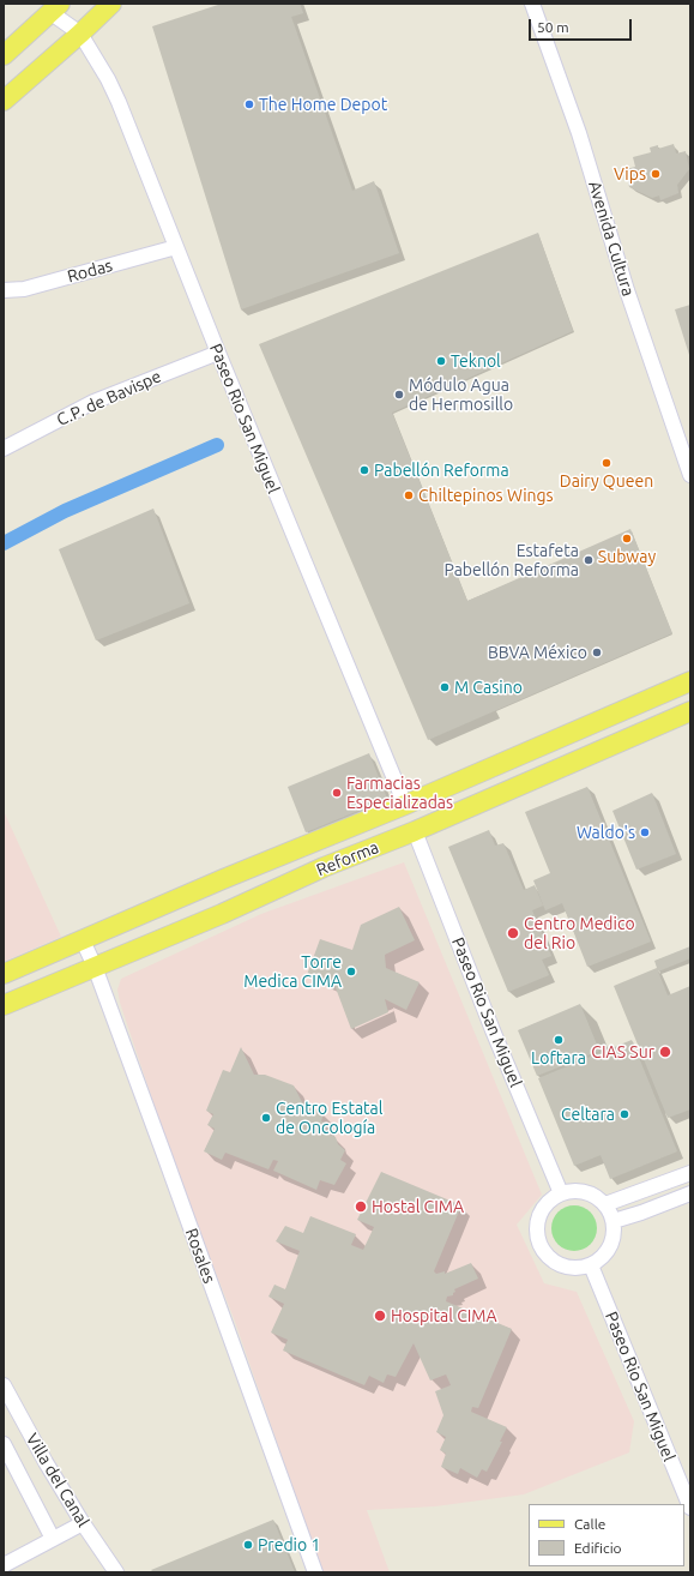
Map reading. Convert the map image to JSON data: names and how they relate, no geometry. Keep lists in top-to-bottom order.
{
  "streets": {
    "main road": ["Reforma"],
    "street": [
      "Avenida Cultura",
      "Rodas",
      "C.P. de Bavispe",
      "Paseo Rio San Miguel",
      "Rosales",
      "Villa del Canal"
    ]
  },
  "crossings": [
    ["Rodas", "Paseo Rio San Miguel"],
    ["C.P. de Bavispe", "Paseo Rio San Miguel"],
    ["Paseo Rio San Miguel", "Reforma"],
    ["Reforma", "Rosales"]
  ],
  "places": [
    "The Home Depot",
    "Vips",
    "Teknol",
    "Módulo Agua de Hermosillo",
    "Dairy Queen",
    "Pabellón Reforma",
    "Chiltepinos Wings",
    "Subway",
    "Estafeta Pabellón Reforma",
    "BBVA México",
    "M Casino",
    "Farmacias Especializadas",
    "Waldo's",
    "Centro Medico del Rio",
    "Torre Medica CIMA",
    "Loftara",
    "CIAS Sur",
    "Celtara",
    "Centro Estatal de Oncología",
    "Hostal CIMA",
    "Hospital CIMA",
    "Predio 1"
  ],
  "legend": ["Calle", "Edificio"],
  "scale_bar": "50 m"
}
